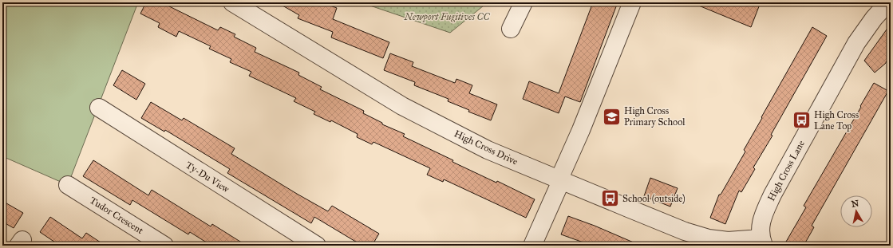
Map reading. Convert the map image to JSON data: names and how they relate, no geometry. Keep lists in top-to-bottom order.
{
  "streets": {
    "street": [
      "High Cross Drive",
      "High Cross Lane",
      "Ty-Du View",
      "Tudor Crescent"
    ]
  },
  "crossings": [
    ["High Cross Drive", "High Cross Lane"]
  ],
  "parks": ["Newport Fugitives CC"],
  "places": {
    "school or university": ["High Cross Primary School"],
    "bus stop": ["High Cross Lane Top", "School (outside)"]
  },
  "north": "top"
}
